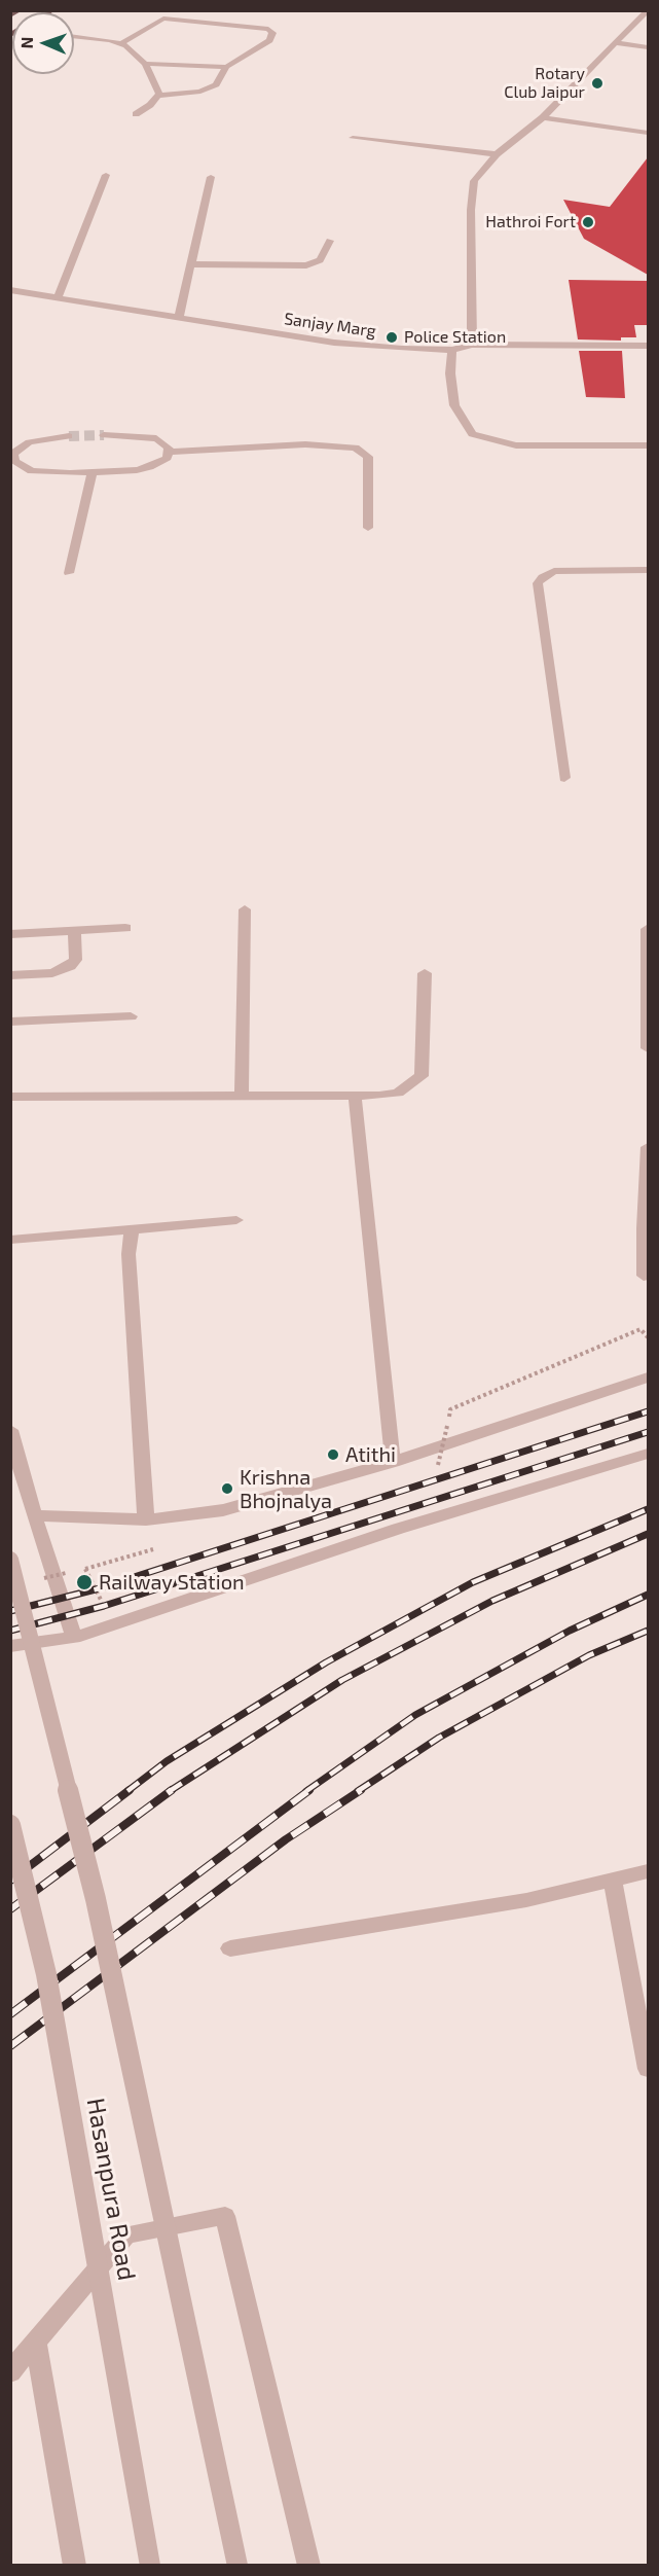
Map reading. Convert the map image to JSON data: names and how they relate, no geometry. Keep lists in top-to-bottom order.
{
  "streets": {
    "street": ["Sanjay Marg", "Hasanpura Road"]
  },
  "places": [
    "Rotary Club Jaipur",
    "Hathroi Fort",
    "Police Station",
    "Atithi",
    "Krishna Bhojnalya",
    "Railway Station"
  ],
  "north": "left"
}
